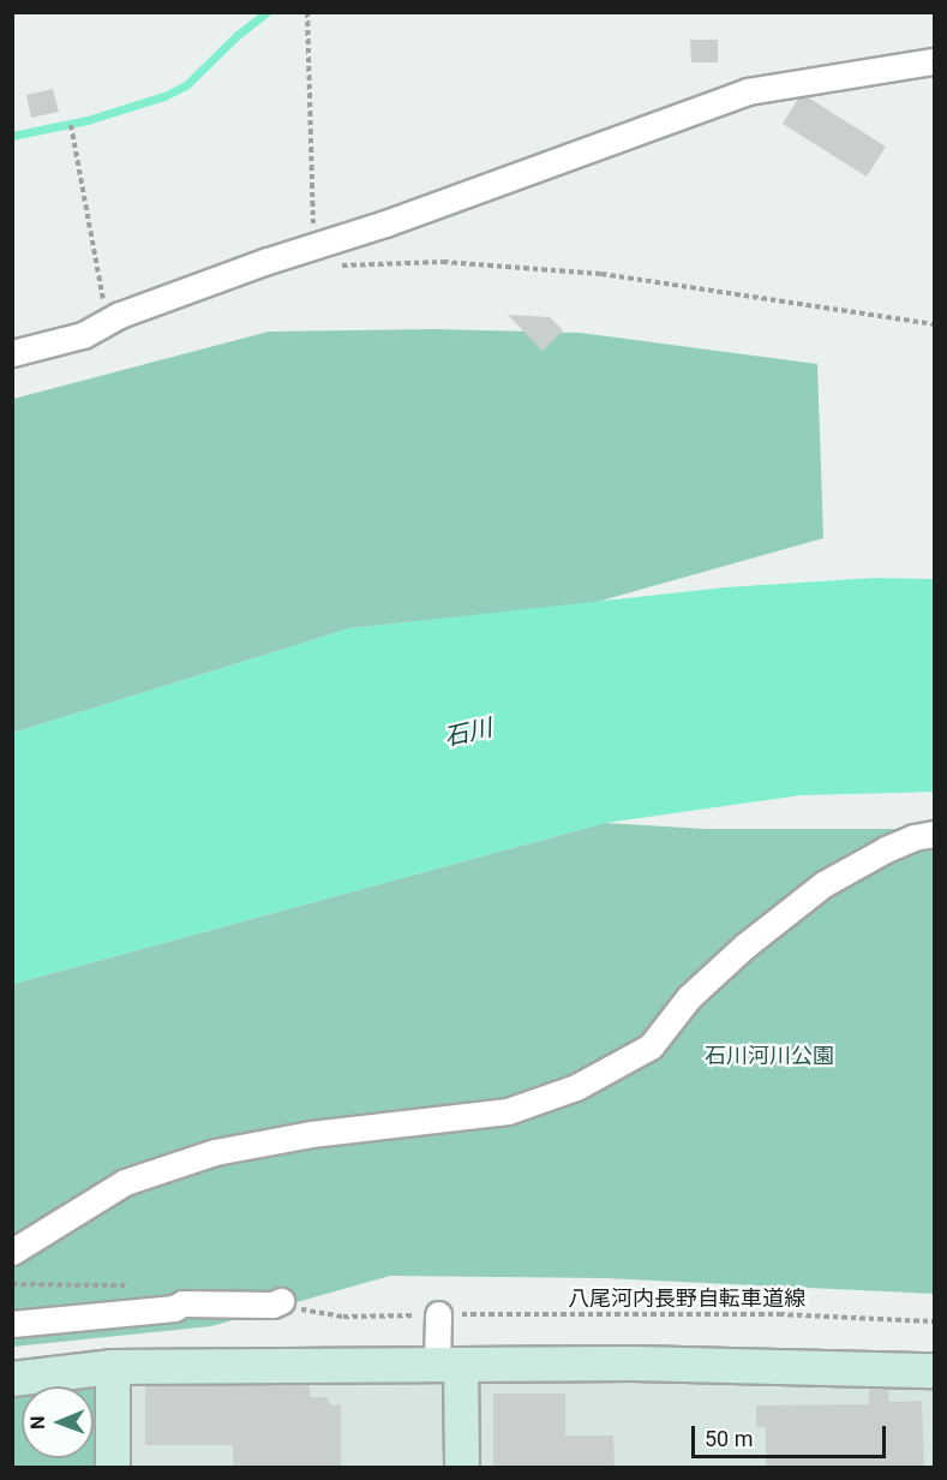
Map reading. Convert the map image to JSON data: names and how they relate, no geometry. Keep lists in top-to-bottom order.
{
  "streets": {
    "path": ["八尾河内長野自転車道線"]
  },
  "water": ["石川"],
  "parks": ["石川河川公園"],
  "scale_bar": "50 m",
  "north": "left"
}
